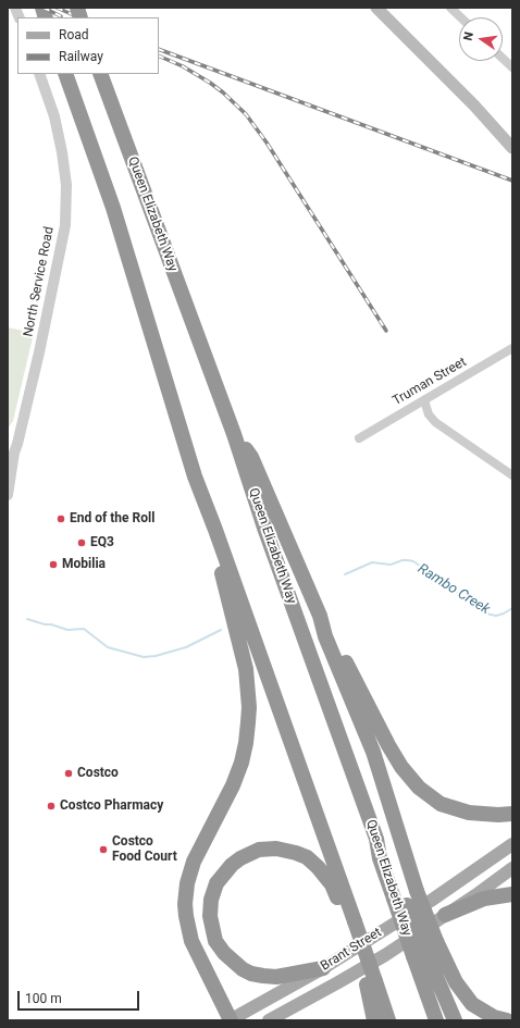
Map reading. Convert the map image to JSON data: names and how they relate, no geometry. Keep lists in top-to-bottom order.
{
  "streets": {
    "highway": ["Queen Elizabeth Way"],
    "main road": ["Brant Street"],
    "street": ["North Service Road", "Truman Street"]
  },
  "water": ["Rambo Creek"],
  "places": [
    "End of the Roll",
    "EQ3",
    "Mobilia",
    "Costco",
    "Costco Pharmacy",
    "Costco Food Court"
  ],
  "legend": ["Road", "Railway"],
  "scale_bar": "100 m",
  "north": "left"
}
